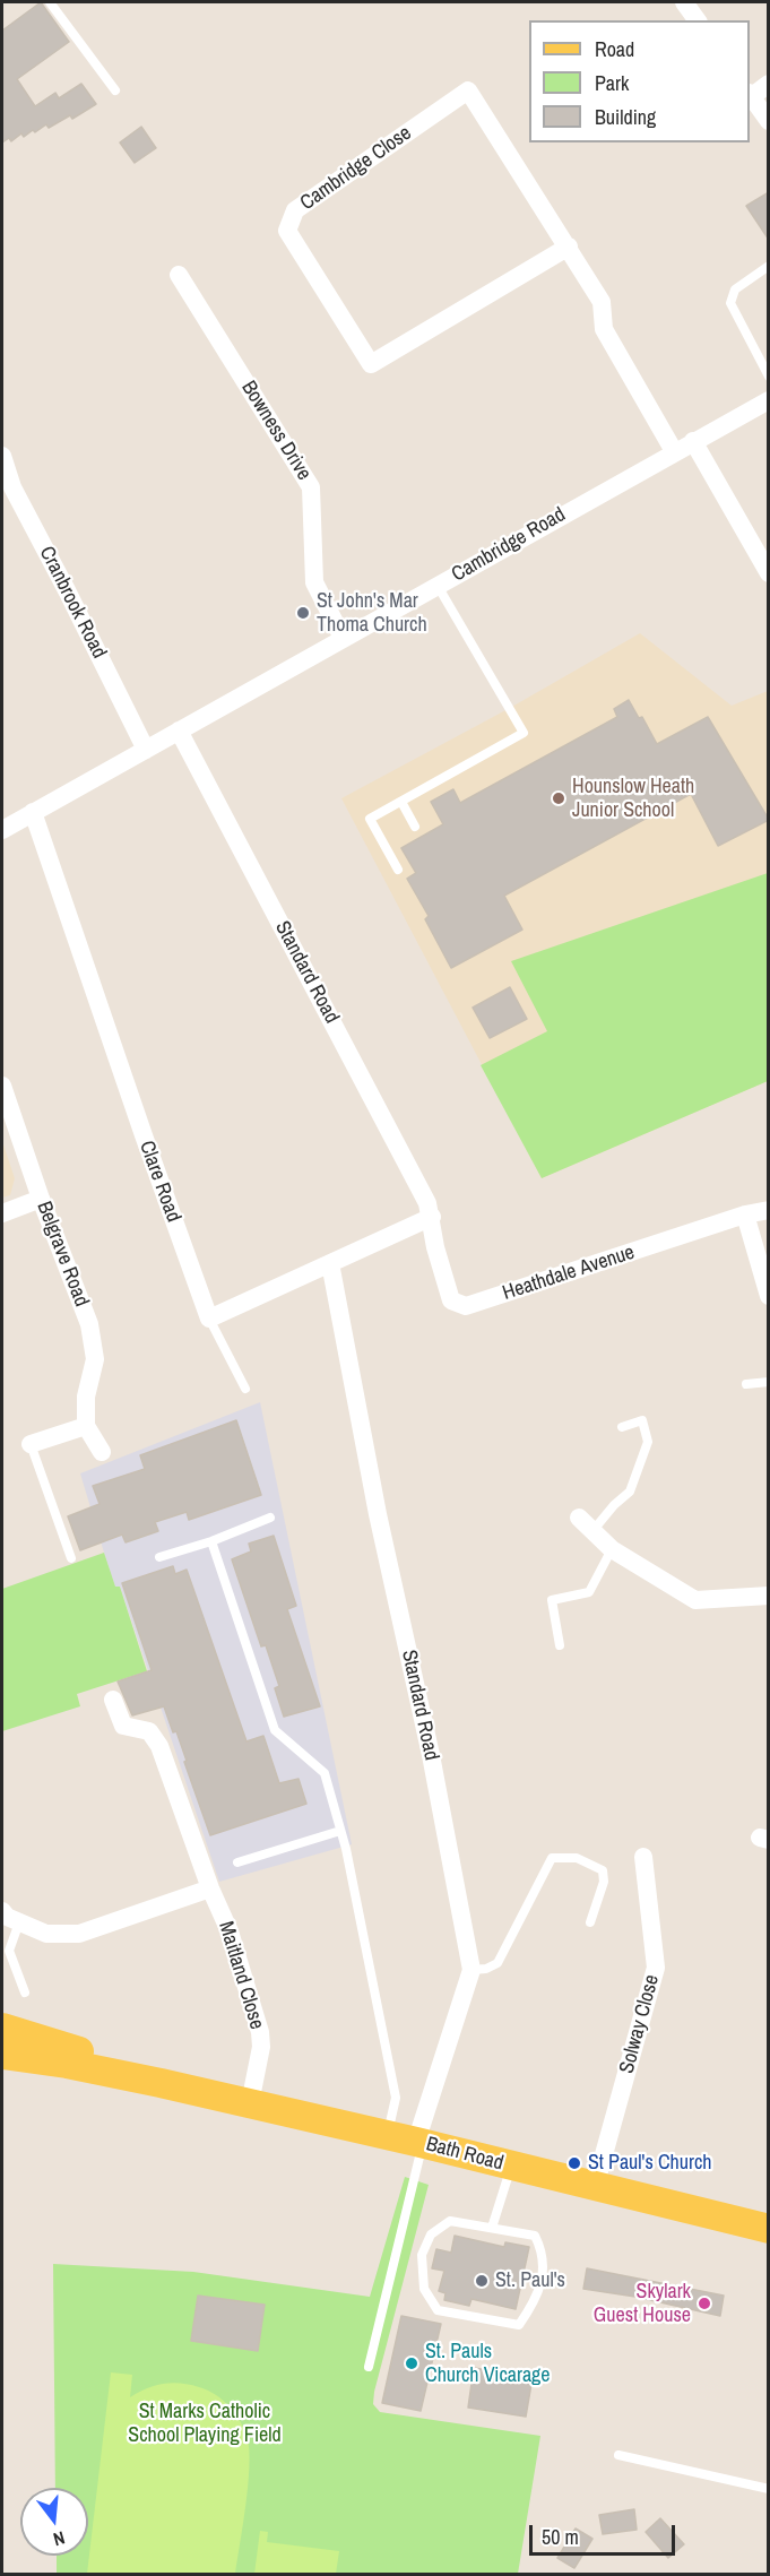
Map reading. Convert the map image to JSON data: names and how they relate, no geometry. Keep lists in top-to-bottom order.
{
  "streets": {
    "main road": ["Bath Road"],
    "street": [
      "Cambridge Close",
      "Bowness Drive",
      "Cambridge Road",
      "Cranbrook Road",
      "Standard Road",
      "Clare Road",
      "Belgrave Road",
      "Heathdale Avenue",
      "Maitland Close",
      "Solway Close"
    ]
  },
  "crossings": [
    ["Cambridge Close", "Cambridge Road"],
    ["Bowness Drive", "Cambridge Road"],
    ["Cambridge Road", "Cranbrook Road"],
    ["Cambridge Road", "Standard Road"],
    ["Cambridge Road", "Clare Road"],
    ["Standard Road", "Heathdale Avenue"],
    ["Standard Road", "Bath Road"],
    ["Maitland Close", "Bath Road"],
    ["Solway Close", "Bath Road"]
  ],
  "parks": ["St Marks Catholic School Playing Field"],
  "places": [
    "St John's Mar Thoma Church",
    "Hounslow Heath Junior School",
    "St Paul's Church",
    "St. Paul's",
    "Skylark Guest House",
    "St. Pauls Church Vicarage"
  ],
  "legend": ["Road", "Park", "Building"],
  "scale_bar": "50 m",
  "north": "bottom"
}
